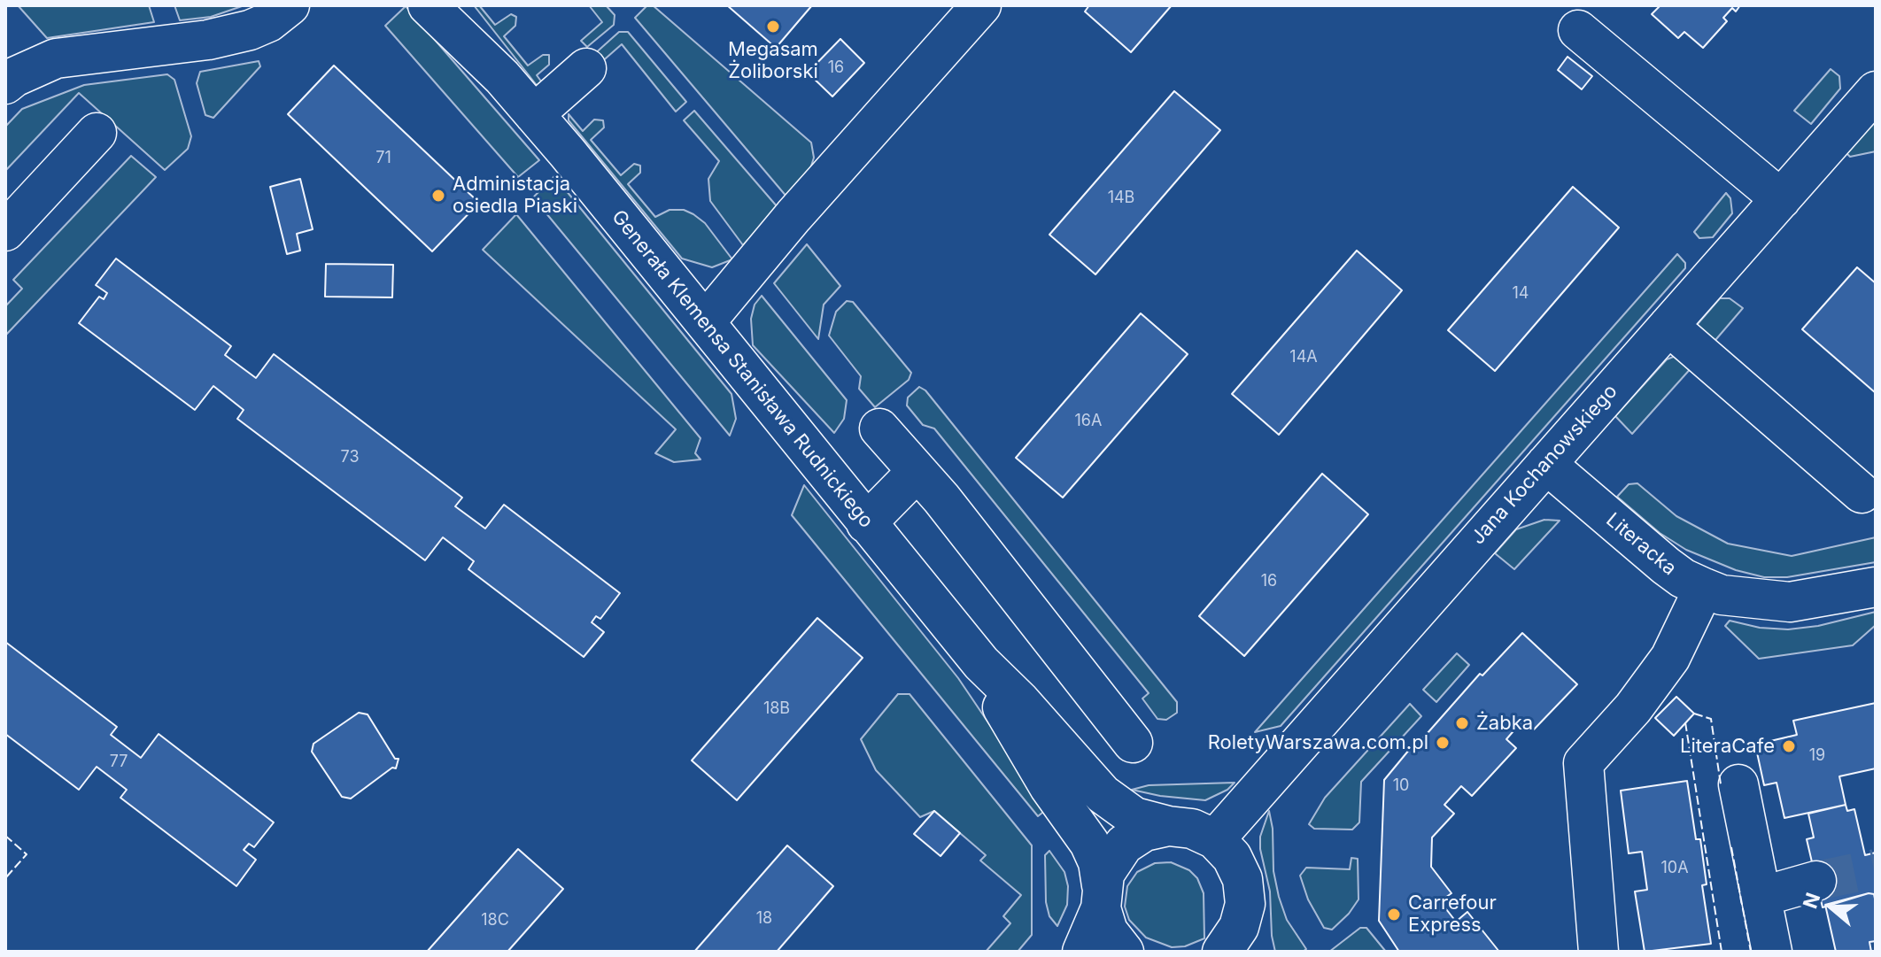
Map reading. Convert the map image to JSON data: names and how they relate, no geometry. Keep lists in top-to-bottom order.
{
  "streets": {
    "street": ["Generała Klemensa Stanisława Rudnickiego", "Jana Kochanowskiego", "Literacka"]
  },
  "crossings": [
    ["Generała Klemensa Stanisława Rudnickiego", "Jana Kochanowskiego"],
    ["Jana Kochanowskiego", "Literacka"]
  ],
  "places": [
    "Megasam Żoliborski",
    "Administacja osiedla Piaski",
    "Żabka",
    "RoletyWarszawa.com.pl",
    "LiteraCafe",
    "Carrefour Express"
  ],
  "house_numbers": [
    "16",
    "71",
    "14B",
    "14",
    "14A",
    "16A",
    "73",
    "16",
    "18B",
    "19",
    "77",
    "10",
    "10A",
    "18",
    "18C"
  ],
  "north": "left"
}
